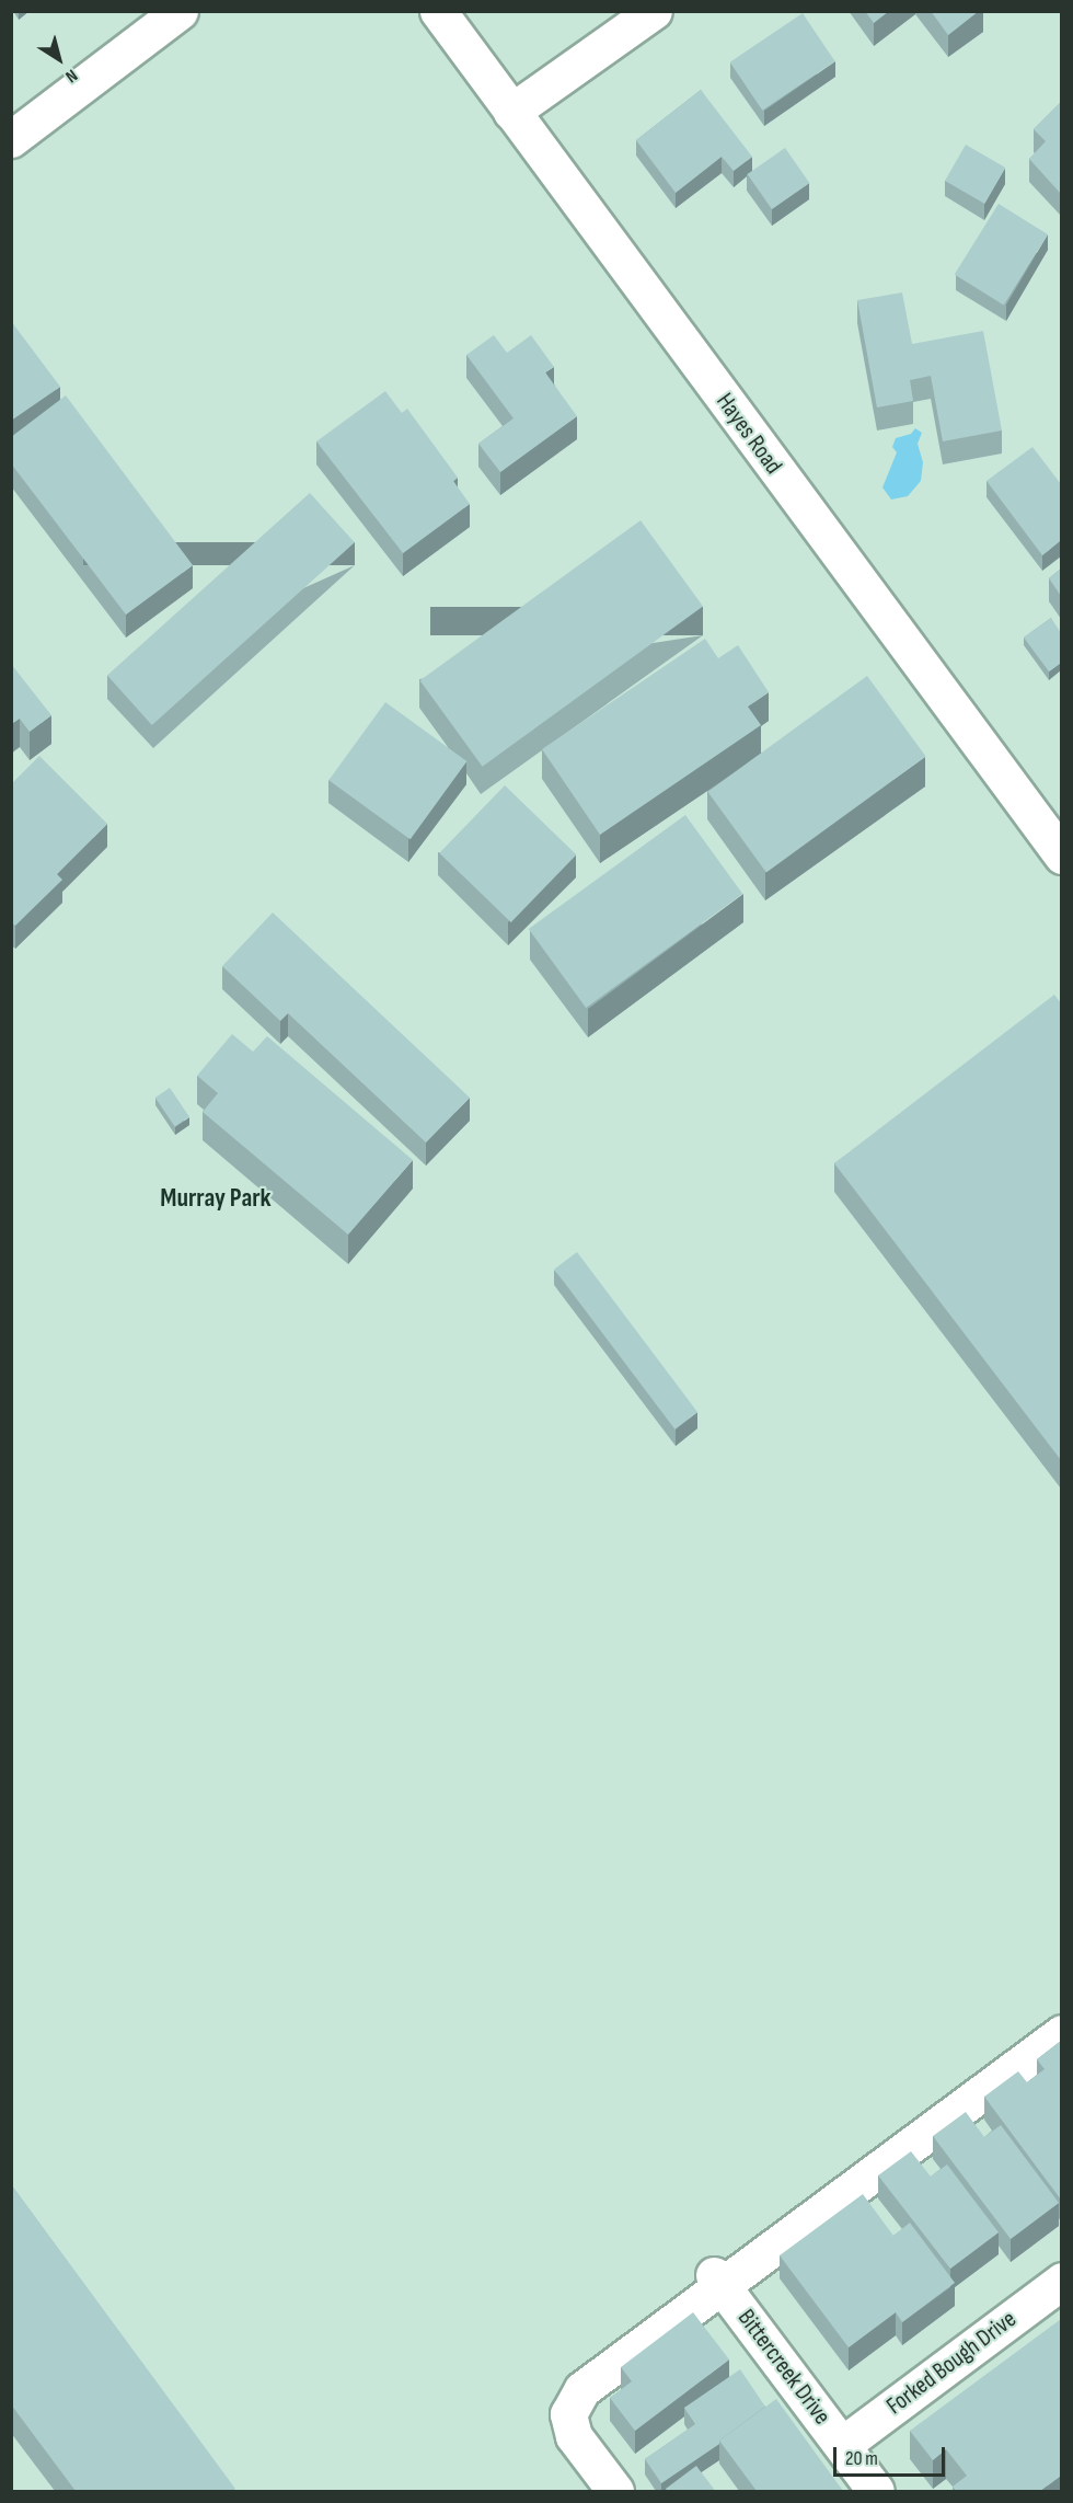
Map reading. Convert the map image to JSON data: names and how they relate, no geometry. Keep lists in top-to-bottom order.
{
  "streets": {
    "street": ["Hayes Road", "Forked Bough Drive", "Bittercreek Drive"]
  },
  "crossings": [
    ["Forked Bough Drive", "Bittercreek Drive"]
  ],
  "districts": ["Murray Park"],
  "scale_bar": "20 m",
  "north": "bottom right"
}
